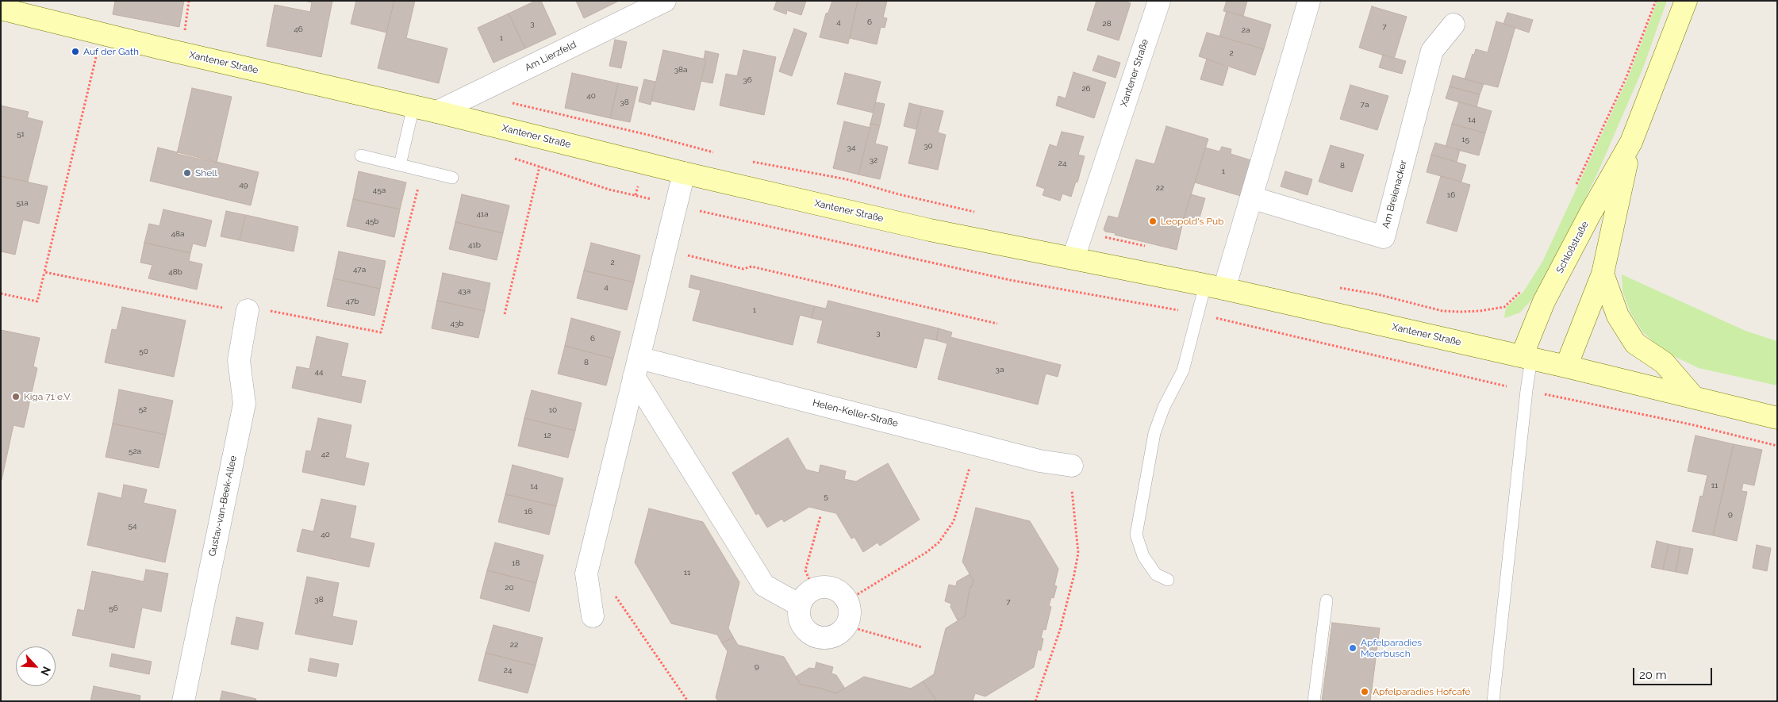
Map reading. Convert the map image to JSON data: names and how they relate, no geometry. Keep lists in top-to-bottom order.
{
  "streets": {
    "main road": ["Xantener Straße", "Schloßstraße"],
    "street": [
      "Am Lierzfeld",
      "Am Breienacker",
      "Helen-Keller-Straße",
      "Gustav-van-Beek-Allee"
    ]
  },
  "crossings": [
    ["Am Lierzfeld", "Xantener Straße"],
    ["Xantener Straße", "Schloßstraße"]
  ],
  "places": [
    "Auf der Gath",
    "Shell",
    "Leopold's Pub",
    "Kiga 71 e.V.",
    "Apfelparadies Meerbusch",
    "Apfelparadies Hofcafé"
  ],
  "house_numbers": [
    "4",
    "6",
    "3",
    "28",
    "7",
    "46",
    "2a",
    "1",
    "2",
    "38a",
    "36",
    "26",
    "40",
    "38",
    "7a",
    "14",
    "51",
    "15",
    "30",
    "34",
    "32",
    "24",
    "8",
    "1",
    "49",
    "22",
    "45a",
    "16",
    "51a",
    "41a",
    "45b",
    "48a",
    "41b",
    "2",
    "47a",
    "48b",
    "4",
    "43a",
    "47b",
    "1",
    "43b",
    "3",
    "6",
    "50",
    "8",
    "3a",
    "44",
    "52",
    "10",
    "12",
    "52a",
    "42",
    "11",
    "14",
    "5",
    "16",
    "9",
    "54",
    "40",
    "18",
    "11",
    "20",
    "38",
    "7",
    "56",
    "22",
    "9",
    "24"
  ],
  "scale_bar": "20 m",
  "north": "bottom right"
}
